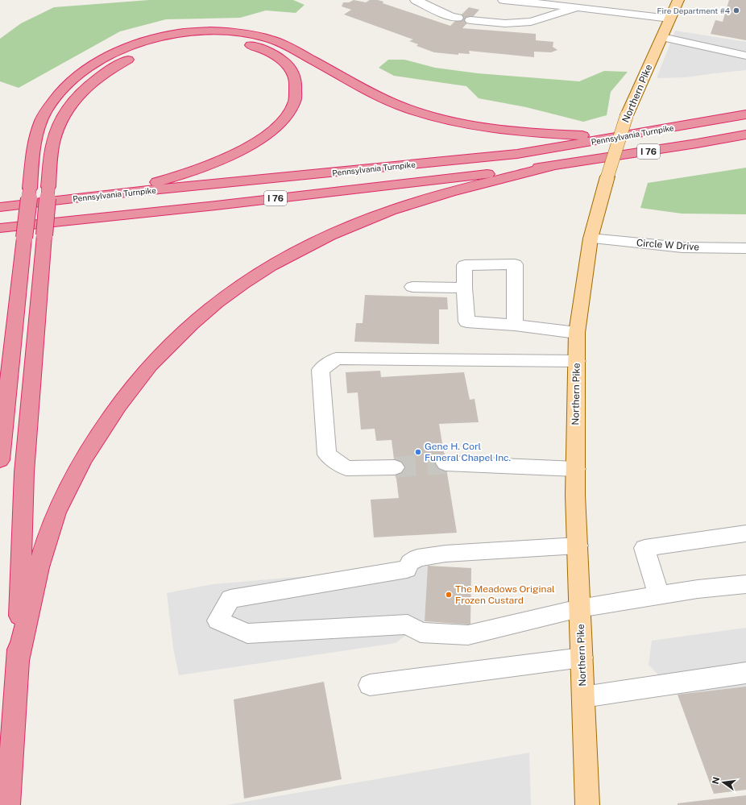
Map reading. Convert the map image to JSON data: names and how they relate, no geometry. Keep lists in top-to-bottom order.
{
  "streets": {
    "highway": ["Pennsylvania Turnpike", "I 76"],
    "main road": ["Northern Pike"],
    "street": ["Circle W Drive"]
  },
  "crossings": [
    ["Northern Pike", "Circle W Drive"]
  ],
  "places": ["Fire Department #4", "Gene H. Corl Funeral Chapel Inc.", "The Meadows Original Frozen Custard"],
  "north": "left"
}
